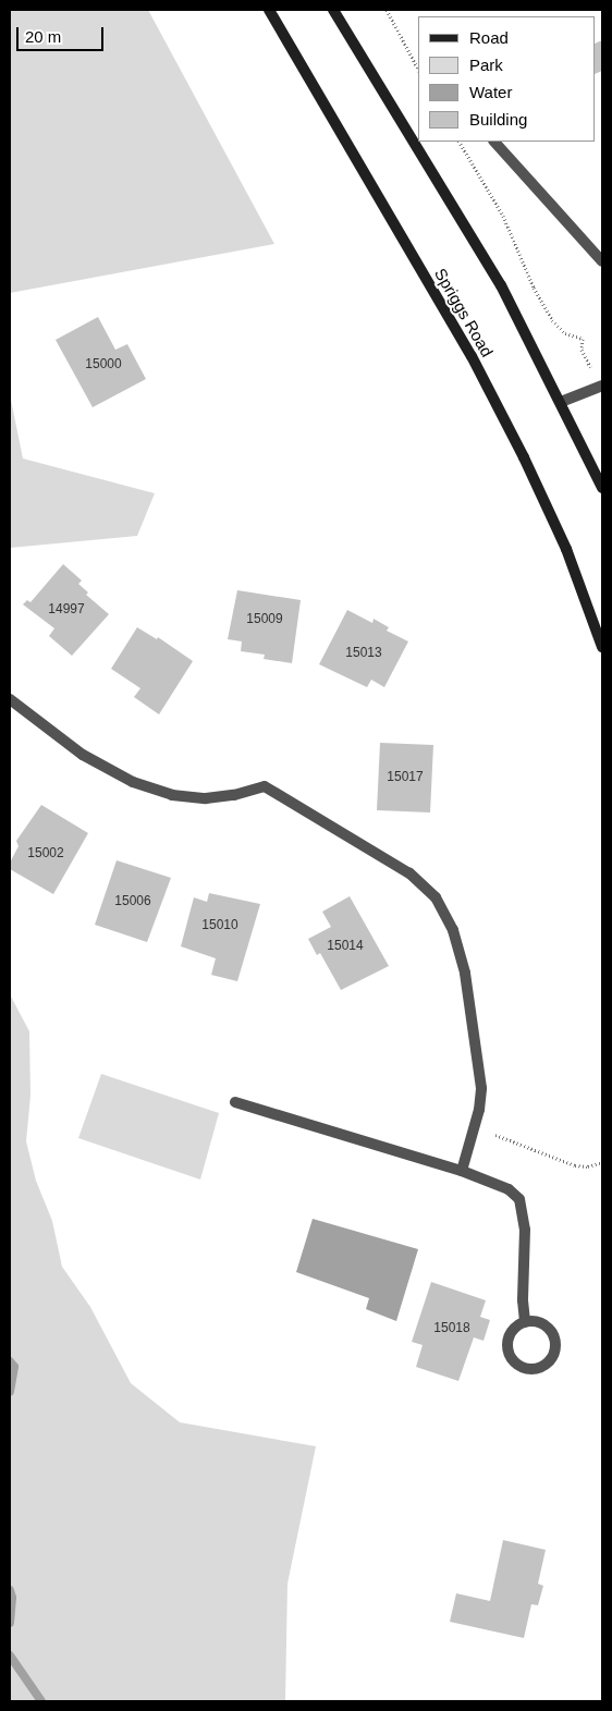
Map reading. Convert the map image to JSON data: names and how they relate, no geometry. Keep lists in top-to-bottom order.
{
  "streets": {
    "main road": ["Spriggs Road"]
  },
  "house_numbers": [
    "15000",
    "14997",
    "15009",
    "15013",
    "15017",
    "15002",
    "15006",
    "15010",
    "15014",
    "15018"
  ],
  "legend": [
    "Road",
    "Park",
    "Water",
    "Building"
  ],
  "scale_bar": "20 m"
}
